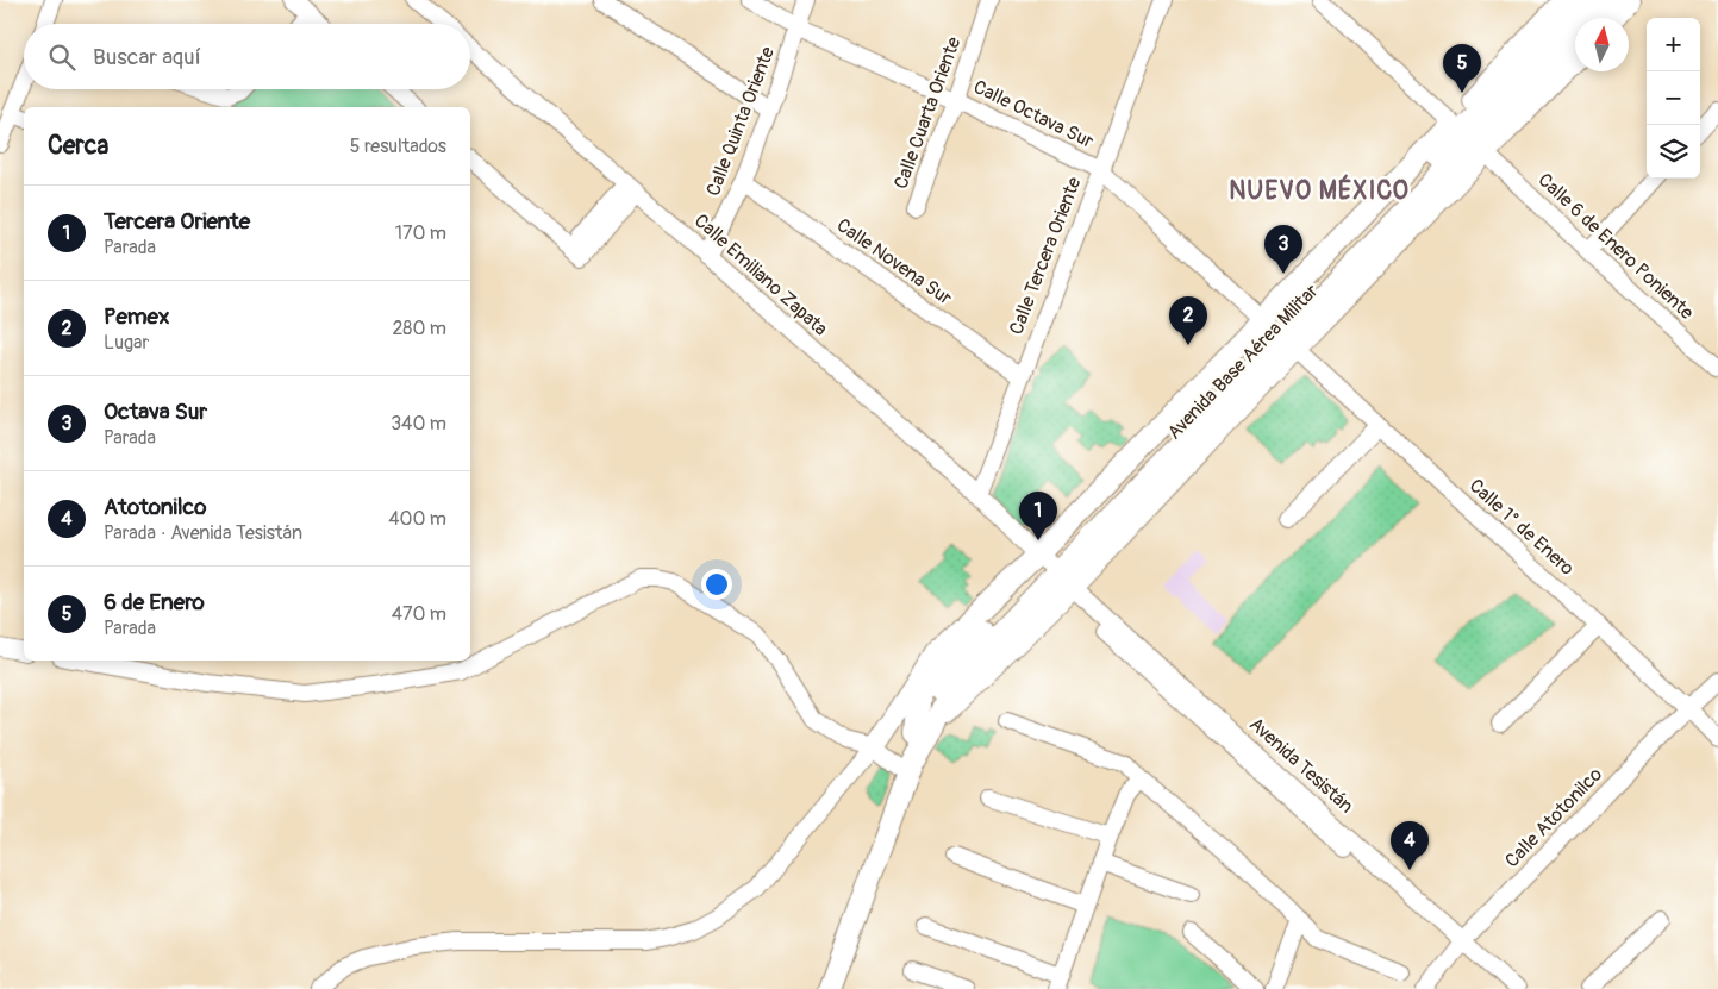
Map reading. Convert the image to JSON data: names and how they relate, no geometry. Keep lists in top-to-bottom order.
{
  "streets": {
    "main road": ["Avenida Base Aérea Militar"],
    "street": [
      "Calle Cuarta Oriente",
      "Calle Octava Sur",
      "Calle Quinta Oriente",
      "Calle 6 de Enero Poniente",
      "Calle Tercera Oriente",
      "Calle Novena Sur",
      "Calle Emiliano Zapata",
      "Calle 1° de Enero",
      "Avenida Tesistán",
      "Calle Atotonilco"
    ]
  },
  "crossings": [
    ["Calle Cuarta Oriente", "Calle Octava Sur"],
    ["Calle Octava Sur", "Calle Quinta Oriente"],
    ["Calle Octava Sur", "Calle Tercera Oriente"],
    ["Calle Octava Sur", "Avenida Base Aérea Militar"],
    ["Calle Quinta Oriente", "Calle Novena Sur"],
    ["Calle Quinta Oriente", "Calle Emiliano Zapata"],
    ["Calle 6 de Enero Poniente", "Avenida Base Aérea Militar"],
    ["Calle Tercera Oriente", "Calle Novena Sur"],
    ["Calle Tercera Oriente", "Calle Emiliano Zapata"],
    ["Calle Emiliano Zapata", "Avenida Base Aérea Militar"],
    ["Calle Emiliano Zapata", "Avenida Tesistán"],
    ["Avenida Base Aérea Militar", "Calle 1° de Enero"],
    ["Avenida Base Aérea Militar", "Avenida Tesistán"],
    ["Calle 1° de Enero", "Calle Atotonilco"],
    ["Avenida Tesistán", "Calle Atotonilco"]
  ],
  "districts": ["NUEVO MÉXICO"],
  "north": "top",
  "page": {
    "map_buttons": ["+", "−"],
    "search": "Buscar aquí",
    "pins": [
      "5",
      "3",
      "2",
      "1",
      "4"
    ],
    "heading": ["Cerca", "5 resultados"],
    "list": [
      {
        "mark": "1",
        "name": "Tercera Oriente",
        "note": "Parada",
        "value": "170 m"
      },
      {
        "mark": "2",
        "name": "Pemex",
        "note": "Lugar",
        "value": "280 m"
      },
      {
        "mark": "3",
        "name": "Octava Sur",
        "note": "Parada",
        "value": "340 m"
      },
      {
        "mark": "4",
        "name": "Atotonilco",
        "note": "Parada · Avenida Tesistán",
        "value": "400 m"
      },
      {
        "mark": "5",
        "name": "6 de Enero",
        "note": "Parada",
        "value": "470 m"
      }
    ]
  }
}
